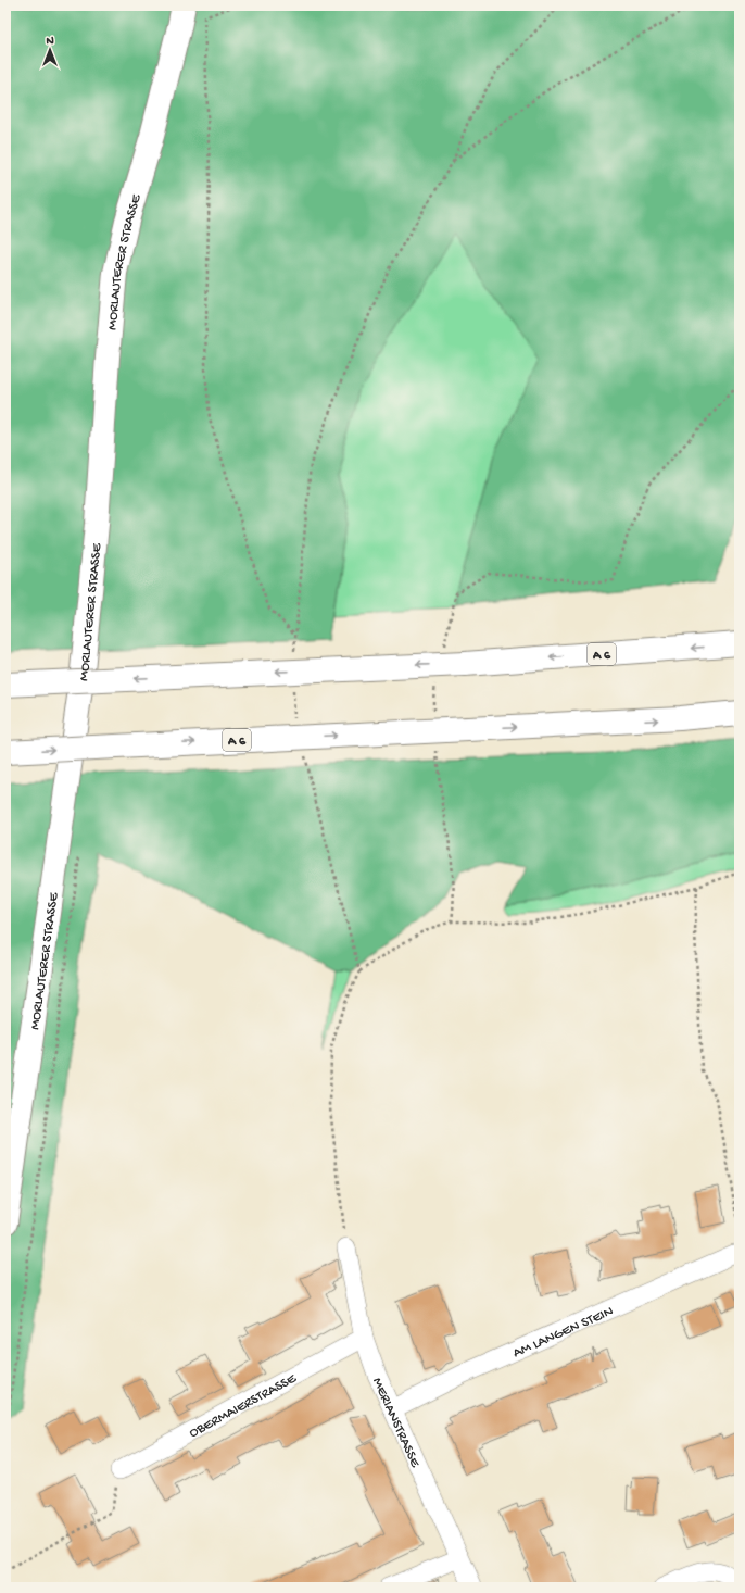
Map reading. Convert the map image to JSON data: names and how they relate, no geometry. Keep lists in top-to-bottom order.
{
  "streets": {
    "main road": ["MORLAUTERER STRASSE", "A 6"],
    "street": ["AM LANGEN STEIN", "OBERMAIERSTRASSE", "MERIANSTRASSE"]
  },
  "crossings": [
    ["AM LANGEN STEIN", "MERIANSTRASSE"],
    ["OBERMAIERSTRASSE", "MERIANSTRASSE"]
  ],
  "north": "top"
}
